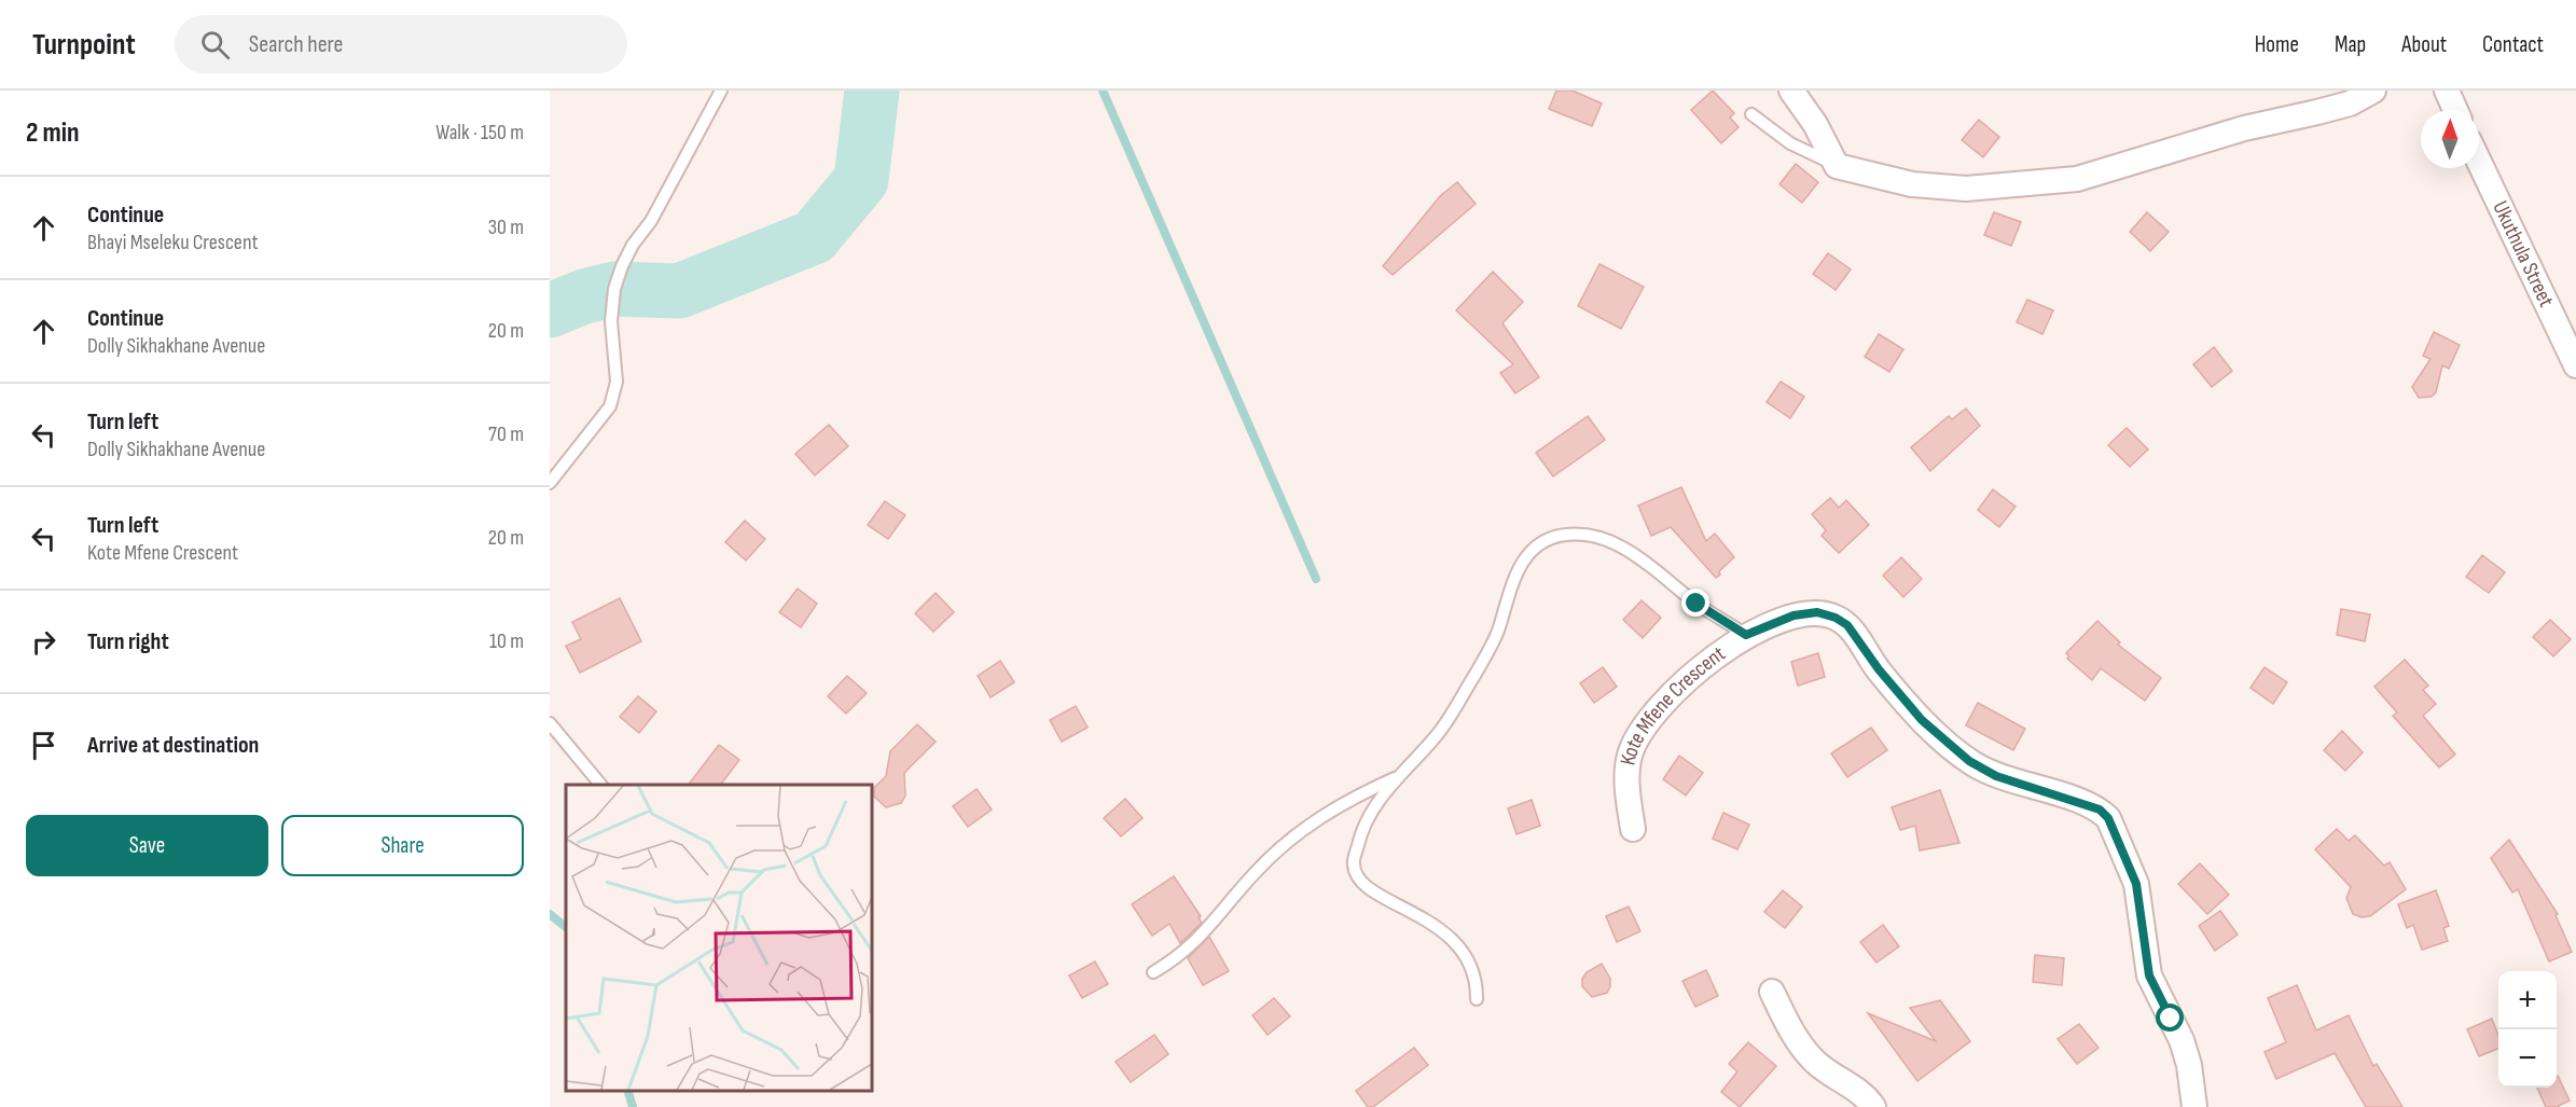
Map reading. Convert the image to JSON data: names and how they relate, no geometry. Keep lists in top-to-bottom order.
{
  "streets": {
    "street": ["Ukuthula Street", "Kote Mfene Crescent"]
  },
  "north": "top",
  "page": {
    "header": "Turnpoint",
    "search": "Search here",
    "nav": [
      "Home",
      "Map",
      "About",
      "Contact"
    ],
    "heading": ["2 min", "Walk · 150 m"],
    "list": [
      ["Continue", "Bhayi Mseleku Crescent", "30 m"],
      ["Continue", "Dolly Sikhakhane Avenue", "20 m"],
      ["Turn left", "Dolly Sikhakhane Avenue", "70 m"],
      ["Turn left", "Kote Mfene Crescent", "20 m"],
      ["Turn right", "10 m"],
      "Arrive at destination"
    ],
    "buttons": ["Save", "Share"],
    "map_buttons": ["+", "−"]
  }
}
